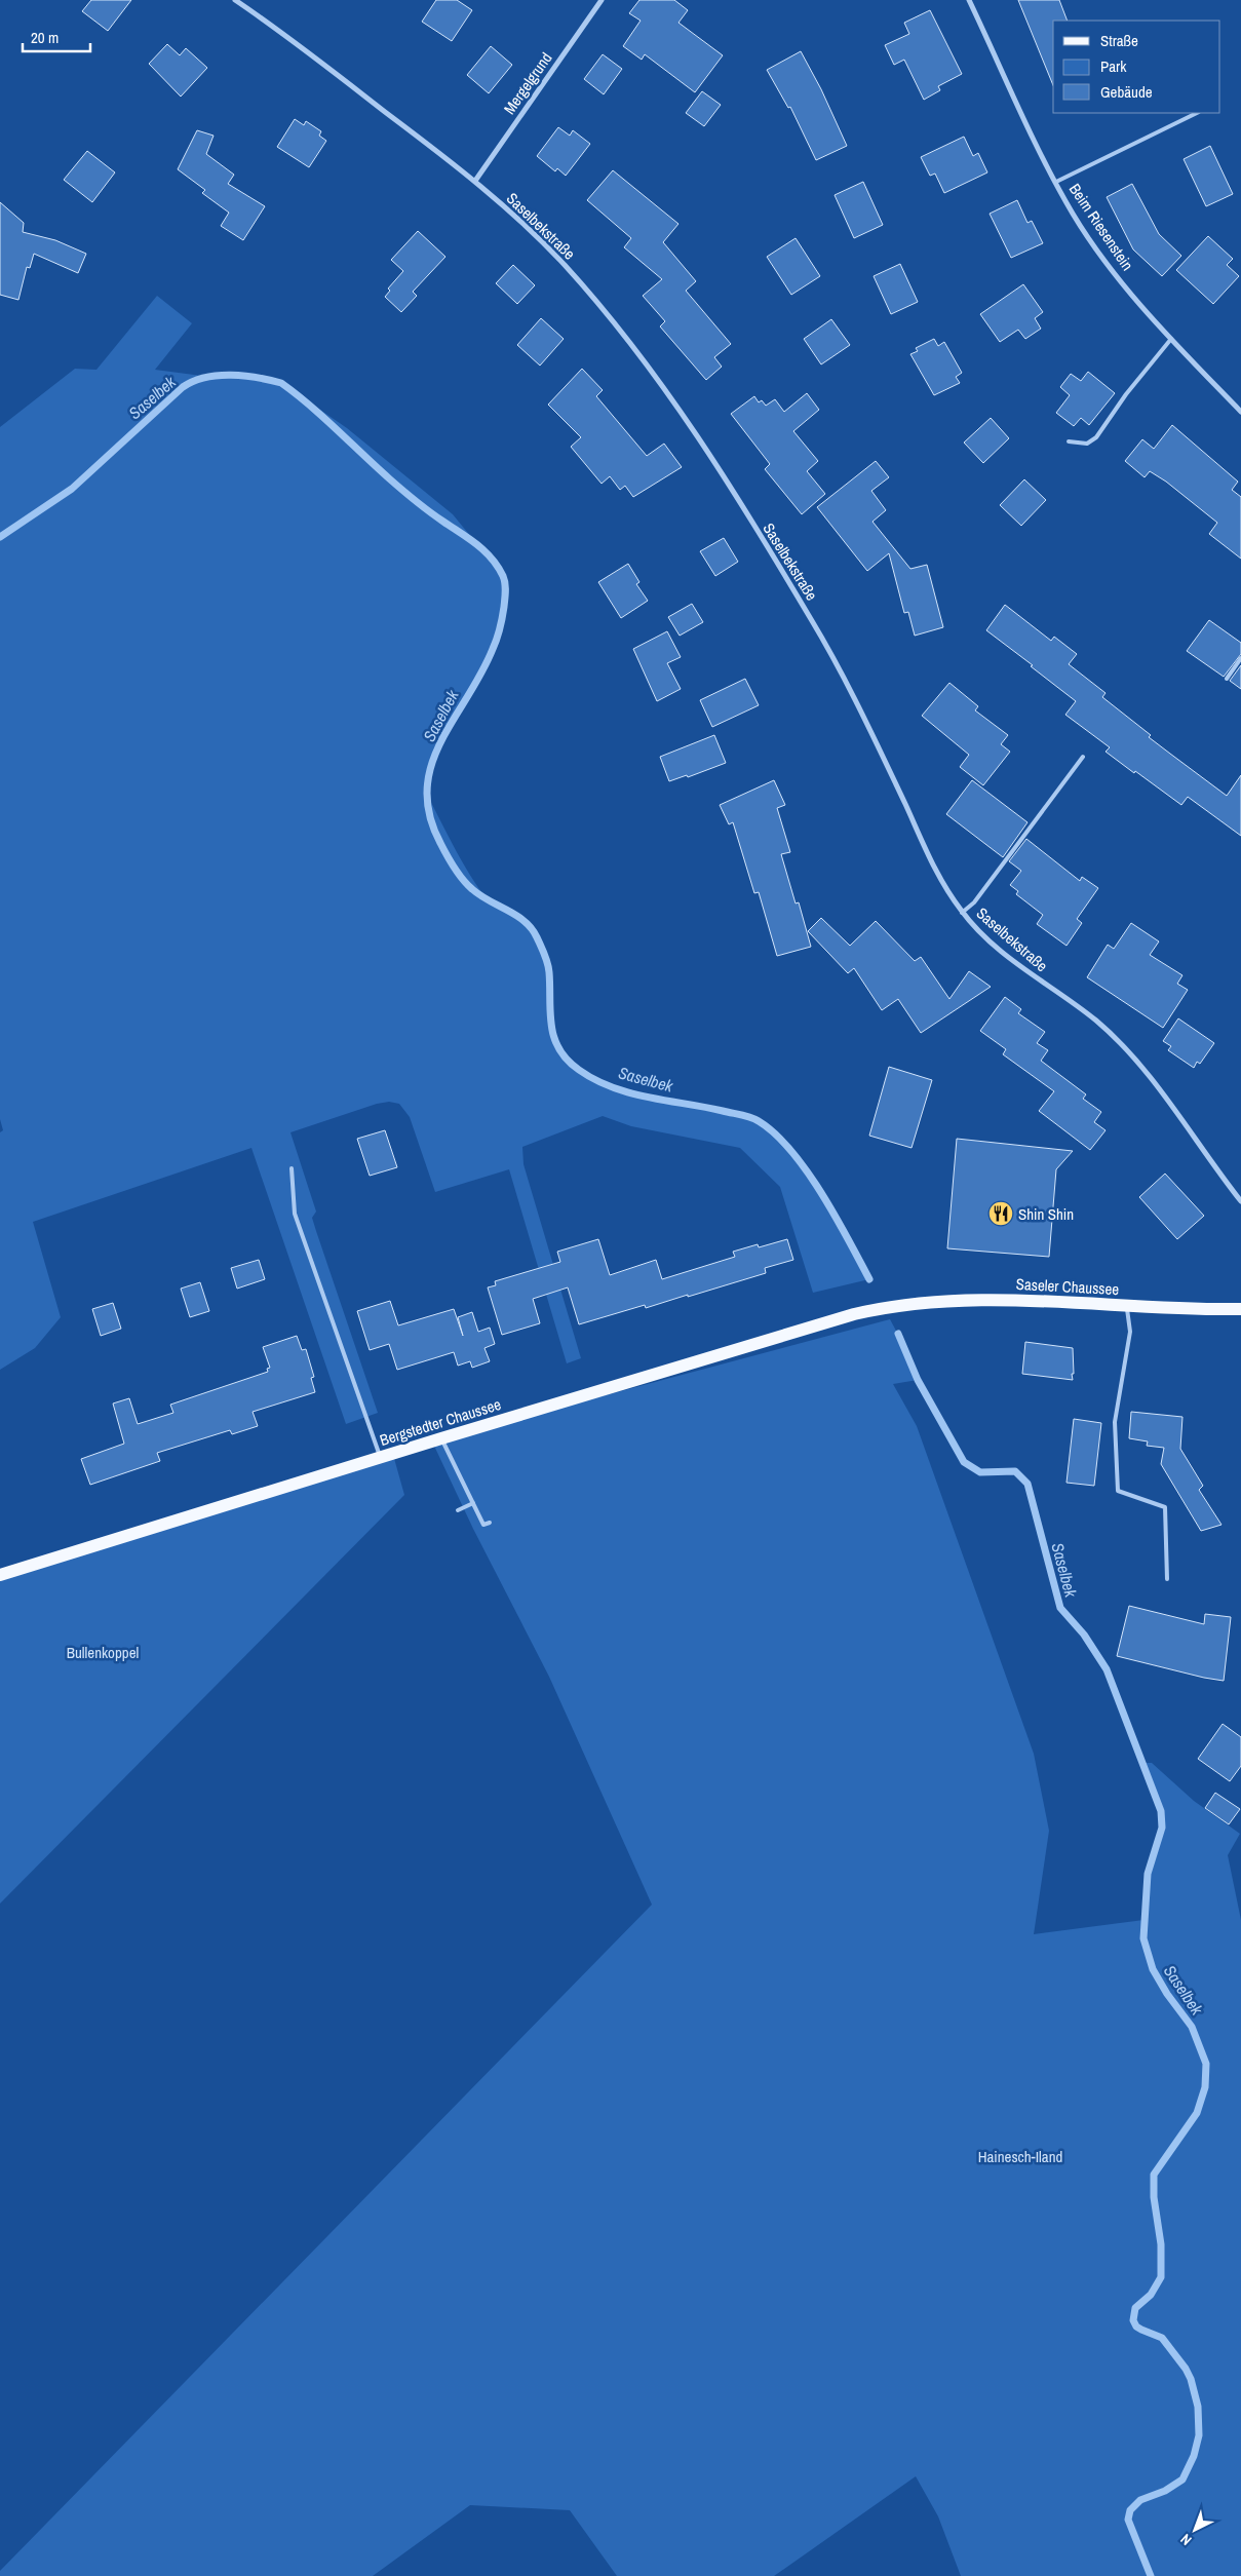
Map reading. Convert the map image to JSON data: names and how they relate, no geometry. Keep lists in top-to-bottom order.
{
  "streets": {
    "main road": ["Saseler Chaussee", "Bergstedter Chaussee"],
    "street": ["Mergelgrund", "Saselbekstraße", "Beim Riesenstein"]
  },
  "crossings": [
    ["Mergelgrund", "Saselbekstraße"],
    ["Saseler Chaussee", "Bergstedter Chaussee"]
  ],
  "water": ["Saselbek"],
  "parks": ["Bullenkoppel", "Hainesch-Iland"],
  "places": {
    "restaurant": ["Shin Shin"]
  },
  "legend": ["Straße", "Park", "Gebäude"],
  "scale_bar": "20 m",
  "north": "bottom left"
}
